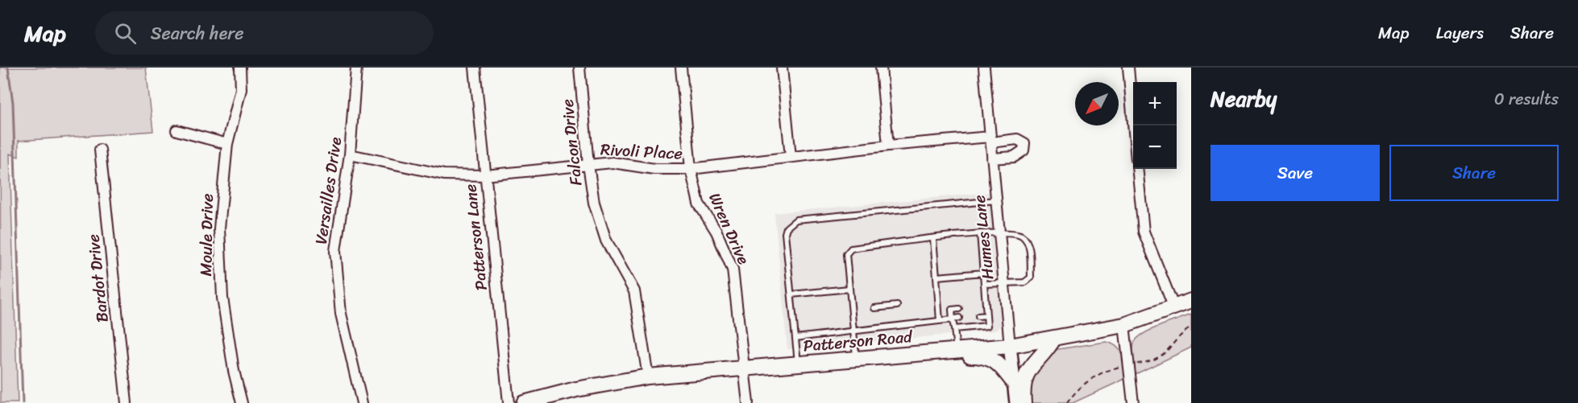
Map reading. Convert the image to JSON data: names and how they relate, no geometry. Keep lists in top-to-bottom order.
{
  "streets": {
    "main road": ["Patterson Road"],
    "street": [
      "Falcon Drive",
      "Rivoli Place",
      "Versailles Drive",
      "Wren Drive",
      "Moule Drive",
      "Patterson Lane",
      "Humes Lane",
      "Bardot Drive"
    ]
  },
  "crossings": [
    ["Falcon Drive", "Rivoli Place"],
    ["Falcon Drive", "Patterson Road"],
    ["Rivoli Place", "Versailles Drive"],
    ["Rivoli Place", "Wren Drive"],
    ["Rivoli Place", "Patterson Lane"],
    ["Rivoli Place", "Humes Lane"],
    ["Wren Drive", "Patterson Road"],
    ["Humes Lane", "Patterson Road"]
  ],
  "north": "bottom left",
  "page": {
    "header": "Map",
    "search": "Search here",
    "nav": ["Map", "Layers", "Share"],
    "heading": ["Nearby", "0 results"],
    "map_buttons": ["+", "−"],
    "buttons": ["Save", "Share"]
  }
}
